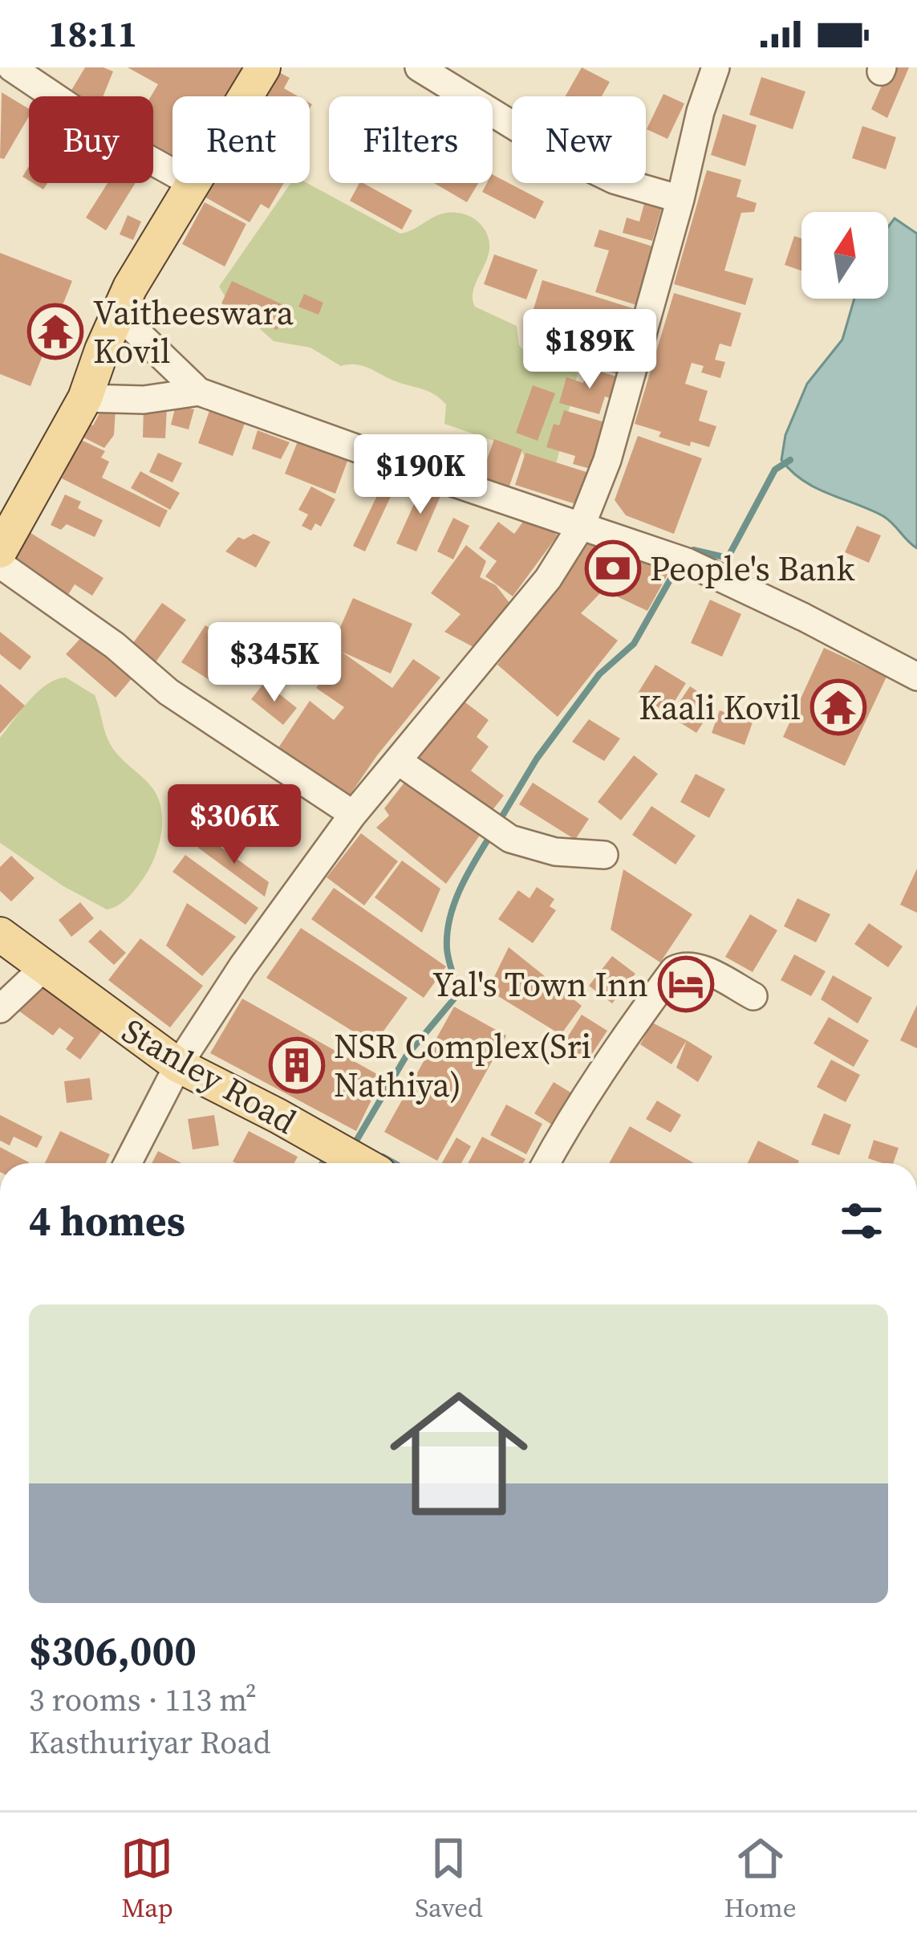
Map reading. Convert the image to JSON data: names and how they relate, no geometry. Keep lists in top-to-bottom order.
{
  "streets": {
    "main road": ["Stanley Road"]
  },
  "places": {
    "temple": ["Vaitheeswara Kovil", "Kaali Kovil"],
    "bank": ["People's Bank"],
    "hotel": ["Yal's Town Inn"],
    "building": ["NSR Complex(Sri Nathiya)"]
  },
  "north": "top",
  "page": {
    "status": "18:11",
    "chip": [
      "Buy",
      "Rent",
      "Filters",
      "New"
    ],
    "price": [
      "$189K",
      "$190K",
      "$345K",
      "$306K"
    ],
    "heading": "4 homes",
    "list": [
      {
        "name": "$306,000",
        "note": "3 rooms · 113 m² · Kasthuriyar Road"
      }
    ],
    "tabs": ["Map", "Saved", "Home"]
  }
}
